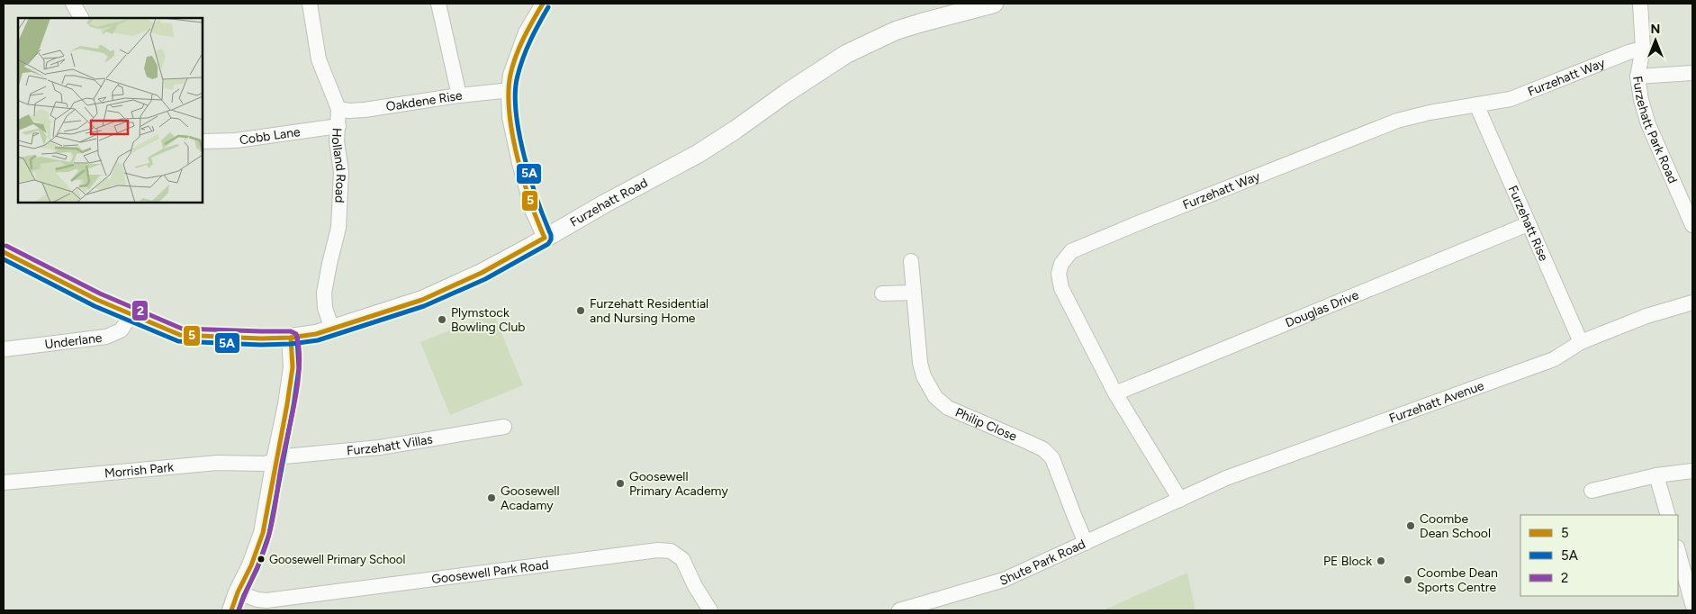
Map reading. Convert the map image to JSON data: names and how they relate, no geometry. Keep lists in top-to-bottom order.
{
  "streets": {
    "street": [
      "Furzehatt Way",
      "Oakdene Rise",
      "Furzehatt Park Road",
      "Cobb Lane",
      "Holland Road",
      "Furzehatt Road",
      "Furzehatt Rise",
      "Douglas Drive",
      "Underlane",
      "Furzehatt Avenue",
      "Philip Close",
      "Furzehatt Villas",
      "Morrish Park",
      "Shute Park Road",
      "Goosewell Park Road"
    ]
  },
  "crossings": [
    ["Furzehatt Way", "Furzehatt Park Road"],
    ["Furzehatt Way", "Furzehatt Rise"],
    ["Furzehatt Way", "Douglas Drive"],
    ["Furzehatt Way", "Furzehatt Avenue"],
    ["Furzehatt Way", "Shute Park Road"],
    ["Oakdene Rise", "Holland Road"],
    ["Cobb Lane", "Holland Road"],
    ["Holland Road", "Furzehatt Road"],
    ["Furzehatt Road", "Underlane"],
    ["Furzehatt Rise", "Douglas Drive"],
    ["Furzehatt Rise", "Furzehatt Avenue"],
    ["Furzehatt Avenue", "Shute Park Road"],
    ["Philip Close", "Shute Park Road"],
    ["Furzehatt Villas", "Morrish Park"]
  ],
  "places": [
    "Furzehatt Residential and Nursing Home",
    "Plymstock Bowling Club",
    "Goosewell Primary Academy",
    "Goosewell Acadamy",
    "Coombe Dean School",
    "Goosewell Primary School",
    "PE Block",
    "Coombe Dean Sports Centre"
  ],
  "lines": ["transit line 5", "transit line 5A", "transit line 2"],
  "legend": ["5", "5A", "2"],
  "north": "top"
}
